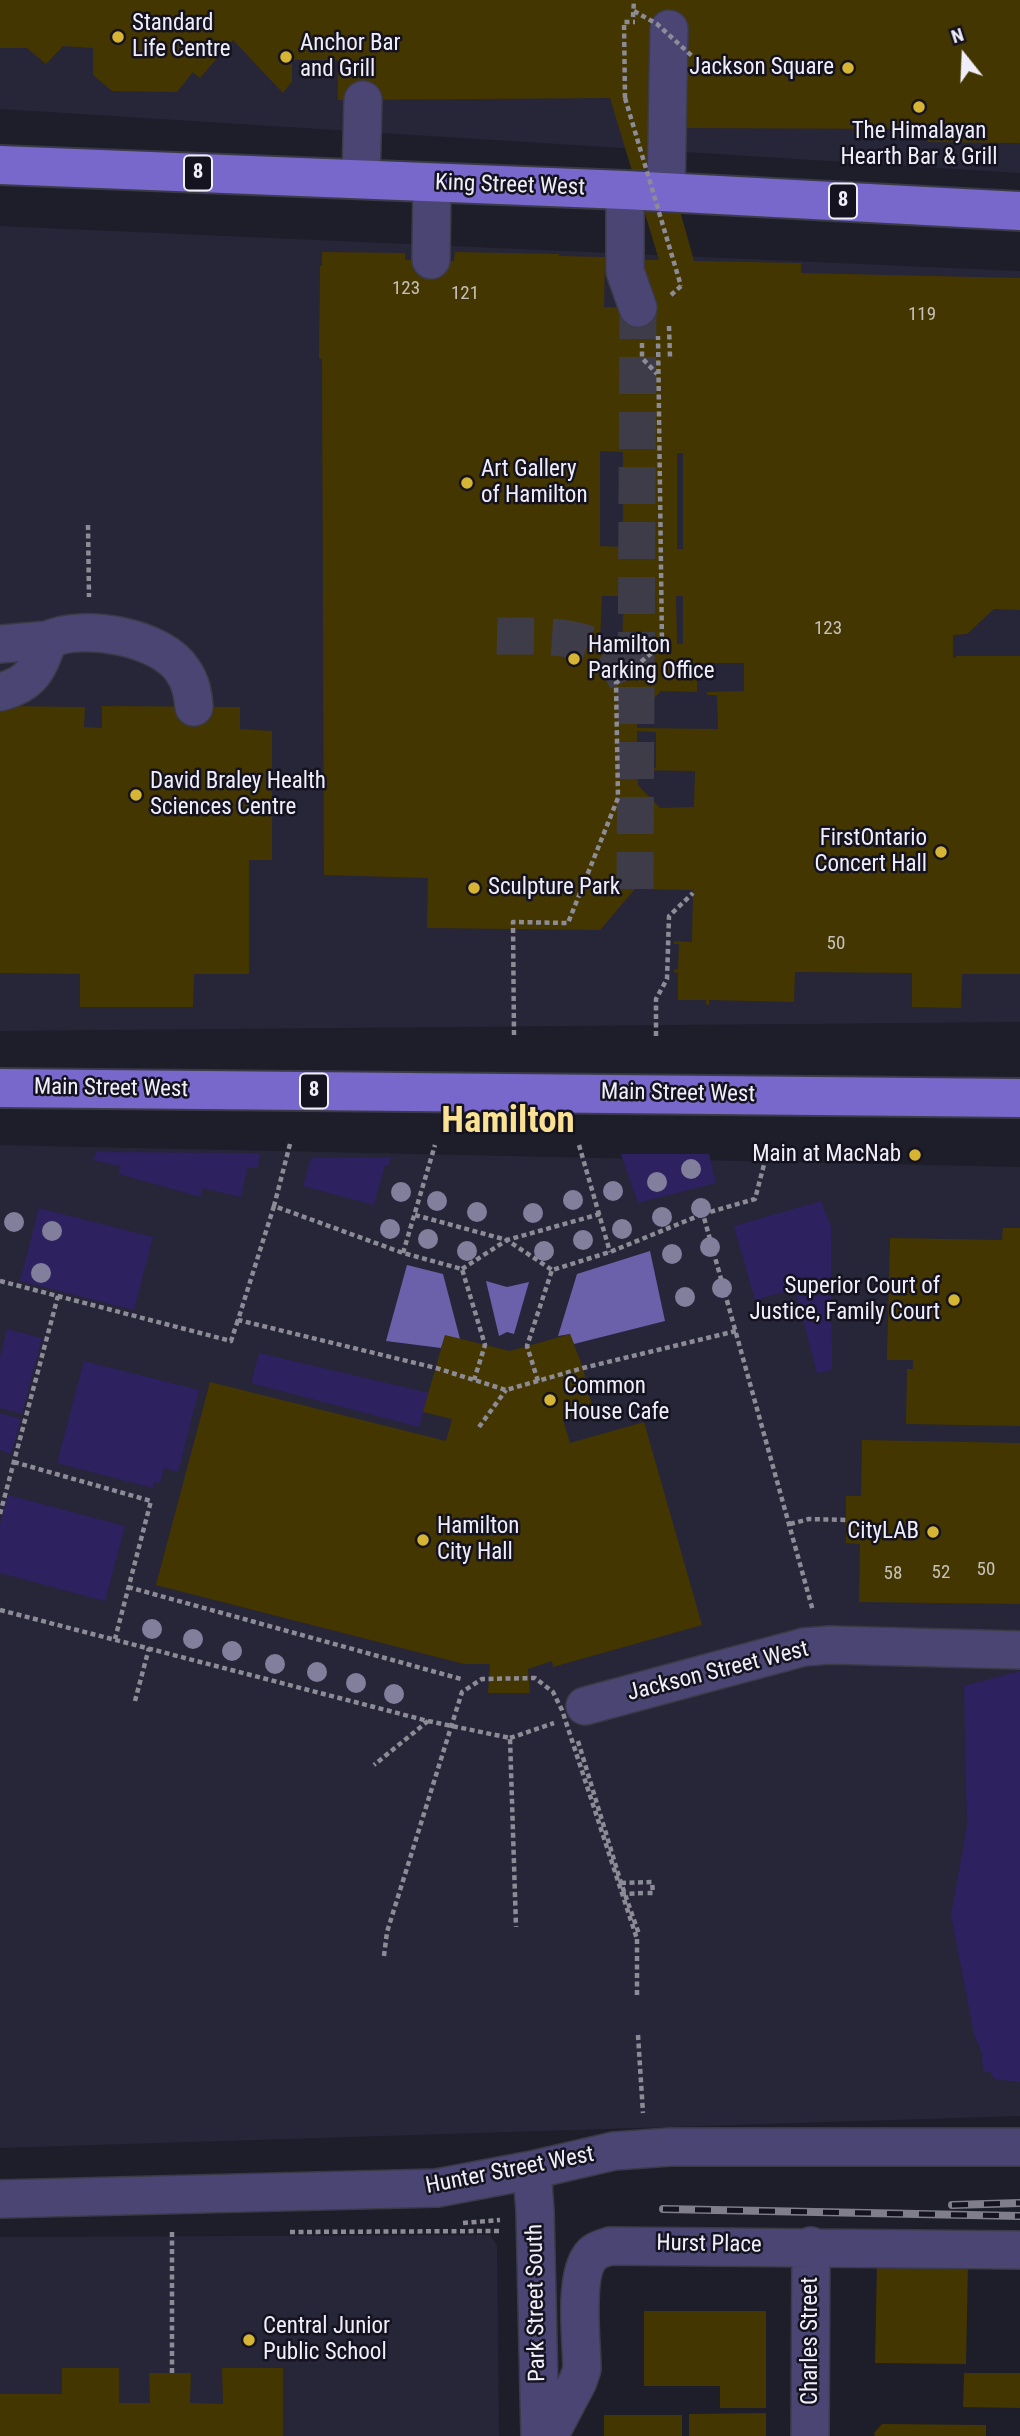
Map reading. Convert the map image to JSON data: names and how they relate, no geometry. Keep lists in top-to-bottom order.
{
  "streets": {
    "main road": ["8", "King Street West", "Main Street West"],
    "street": [
      "Jackson Street West",
      "Hunter Street West",
      "Hurst Place",
      "Park Street South",
      "Charles Street"
    ]
  },
  "crossings": [
    ["Hunter Street West", "Park Street South"],
    ["Hurst Place", "Charles Street"]
  ],
  "districts": ["Hamilton"],
  "places": [
    "Standard Life Centre",
    "Anchor Bar and Grill",
    "Jackson Square",
    "The Himalayan Hearth Bar & Grill",
    "Art Gallery of Hamilton",
    "Hamilton Parking Office",
    "David Braley Health Sciences Centre",
    "FirstOntario Concert Hall",
    "Sculpture Park",
    "Main at MacNab",
    "Superior Court of Justice, Family Court",
    "Common House Cafe",
    "CityLAB",
    "Hamilton City Hall",
    "Central Junior Public School"
  ],
  "house_numbers": [
    "123",
    "121",
    "119",
    "123",
    "50",
    "50",
    "52",
    "58"
  ],
  "north": "top"
}
